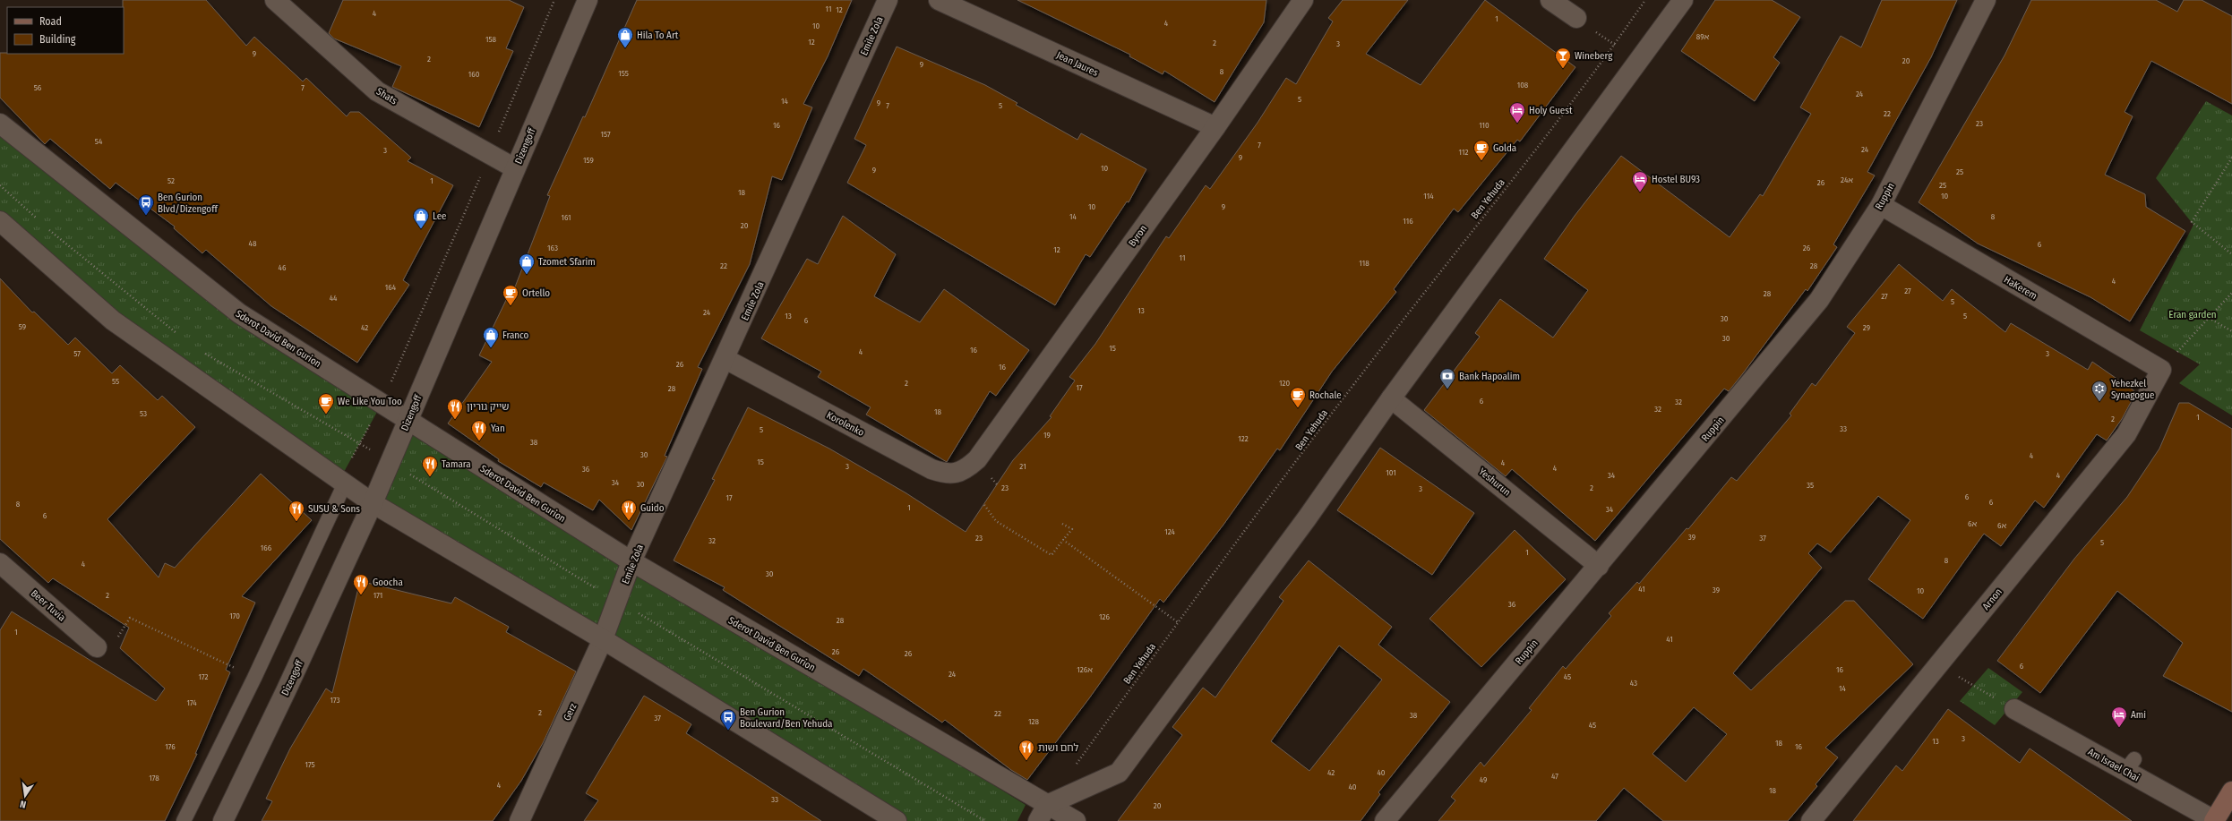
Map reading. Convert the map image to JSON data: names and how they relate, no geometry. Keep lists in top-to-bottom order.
{
  "streets": {
    "street": [
      "Emile Zola",
      "Jean Jaures",
      "Shats",
      "Dizengoff",
      "Ruppin",
      "Byron",
      "HaKerem",
      "Sderot David Ben Gurion",
      "Korolenko",
      "Yeshurun",
      "Arnon",
      "Beer Tuvia",
      "Gerz",
      "Am Israel Chai"
    ],
    "path": ["Ben Yehuda"]
  },
  "crossings": [
    ["Emile Zola", "Sderot David Ben Gurion"],
    ["Emile Zola", "Korolenko"],
    ["Emile Zola", "Gerz"],
    ["Jean Jaures", "Byron"],
    ["Shats", "Dizengoff"],
    ["Dizengoff", "Sderot David Ben Gurion"],
    ["Ruppin", "HaKerem"],
    ["Ruppin", "Yeshurun"],
    ["Byron", "Korolenko"],
    ["HaKerem", "Arnon"]
  ],
  "parks": ["Eran garden"],
  "places": {
    "shop": [
      "Hila To Art",
      "Lee",
      "Tzomet Sfarim",
      "Franco"
    ],
    "bar": ["Wineberg"],
    "hotel": ["Holy Guest", "Hostel BU93", "Ami"],
    "cafe": [
      "Golda",
      "Ortello",
      "Rochale",
      "We Like You Too"
    ],
    "bus stop": ["Ben Gurion Blvd/Dizengoff", "Ben Gurion Boulevard/Ben Yehuda"],
    "bank": ["Bank Hapoalim"],
    "synagogue": ["Yehezkel Synagogue"],
    "restaurant": [
      "שייק גוריון",
      "Yan",
      "Tamara",
      "Guido",
      "SUSU & Sons",
      "Goocha",
      "לחם ושות"
    ]
  },
  "house_numbers": [
    "11",
    "12",
    "4",
    "1",
    "4",
    "10",
    "89א",
    "158",
    "12",
    "2",
    "3",
    "9",
    "2",
    "20",
    "9",
    "8",
    "155",
    "160",
    "108",
    "56",
    "7",
    "24",
    "5",
    "14",
    "9",
    "7",
    "5",
    "22",
    "23",
    "16",
    "110",
    "157",
    "54",
    "7",
    "24",
    "3",
    "112",
    "9",
    "159",
    "10",
    "9",
    "25",
    "24א",
    "52",
    "1",
    "26",
    "25",
    "18",
    "114",
    "10",
    "10",
    "9",
    "14",
    "8",
    "161",
    "116",
    "20",
    "48",
    "6",
    "163",
    "26",
    "12",
    "11",
    "118",
    "22",
    "28",
    "46",
    "4",
    "164",
    "27",
    "28",
    "27",
    "44",
    "5",
    "13",
    "24",
    "13",
    "5",
    "30",
    "6",
    "59",
    "42",
    "29",
    "30",
    "15",
    "16",
    "4",
    "57",
    "3",
    "26",
    "16",
    "55",
    "2",
    "120",
    "17",
    "28",
    "6",
    "32",
    "32",
    "18",
    "53",
    "1",
    "2",
    "33",
    "5",
    "19",
    "122",
    "38",
    "30",
    "4",
    "15",
    "4",
    "3",
    "21",
    "4",
    "36",
    "101",
    "34",
    "4",
    "34",
    "30",
    "35",
    "23",
    "2",
    "3",
    "6",
    "17",
    "6",
    "8",
    "1",
    "34",
    "6",
    "6א",
    "6א",
    "124",
    "39",
    "23",
    "37",
    "32",
    "5",
    "166",
    "1",
    "8",
    "4",
    "30",
    "41",
    "39",
    "10",
    "2",
    "171",
    "36",
    "170",
    "126",
    "28",
    "1",
    "41",
    "26",
    "26",
    "6",
    "126א",
    "16",
    "24",
    "172",
    "45",
    "43",
    "14",
    "173",
    "174",
    "2",
    "22",
    "38",
    "37",
    "128",
    "45",
    "3",
    "13",
    "18",
    "176",
    "16",
    "175",
    "42",
    "40",
    "47",
    "178",
    "49",
    "4",
    "40",
    "18",
    "33",
    "20"
  ],
  "legend": ["Road", "Building"],
  "north": "bottom"
}
